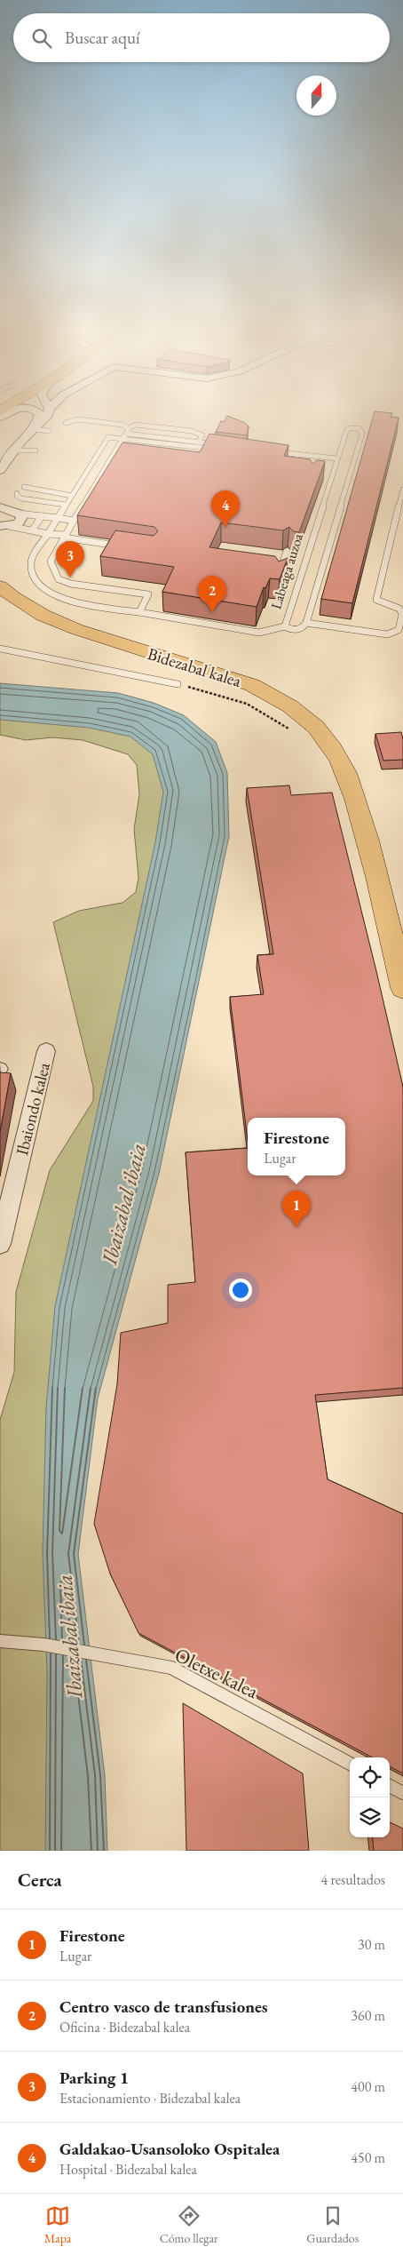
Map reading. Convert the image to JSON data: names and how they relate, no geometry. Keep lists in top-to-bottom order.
{
  "streets": {
    "highway": ["Bidezabal kalea"],
    "street": ["Ibaiondo kalea"],
    "lane": ["Labeaga auzoa", "Oletxe kalea"]
  },
  "water": ["Ibaizabal ibaia"],
  "north": "top",
  "page": {
    "search": "Buscar aquí",
    "pins": [
      "4",
      "3",
      "2",
      "1"
    ],
    "popup": ["Firestone", "Lugar"],
    "heading": ["Cerca", "4 resultados"],
    "list": [
      {
        "mark": "1",
        "name": "Firestone",
        "note": "Lugar",
        "value": "30 m"
      },
      {
        "mark": "2",
        "name": "Centro vasco de transfusiones",
        "note": "Oficina · Bidezabal kalea",
        "value": "360 m"
      },
      {
        "mark": "3",
        "name": "Parking 1",
        "note": "Estacionamiento · Bidezabal kalea",
        "value": "400 m"
      },
      {
        "mark": "4",
        "name": "Galdakao-Usansoloko Ospitalea",
        "note": "Hospital · Bidezabal kalea",
        "value": "450 m"
      }
    ],
    "nav": ["Mapa", "Cómo llegar", "Guardados"]
  }
}
